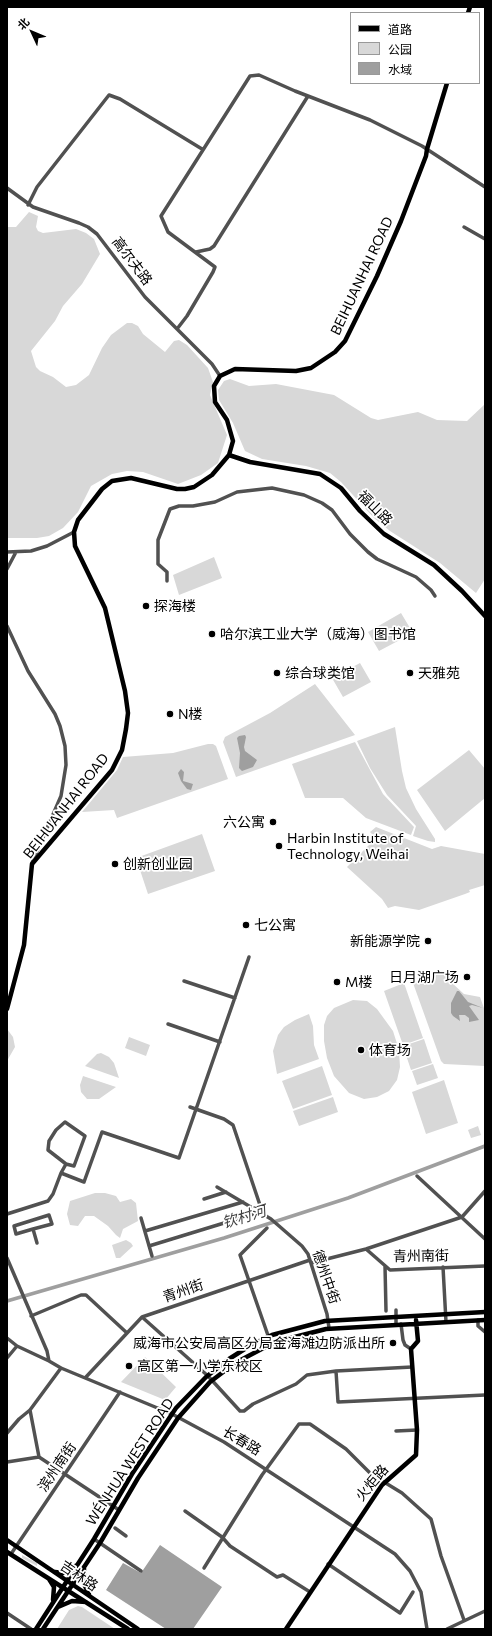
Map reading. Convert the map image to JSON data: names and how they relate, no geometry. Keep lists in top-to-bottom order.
{
  "streets": {
    "main road": [
      "BEIHUANHAI ROAD",
      "福山路",
      "WÉNHUÀ WEST ROAD",
      "火炬路",
      "吉林路"
    ],
    "street": [
      "高尔夫路",
      "青州南街",
      "德州中街",
      "青州街",
      "长春路",
      "滨州南街"
    ]
  },
  "crossings": [
    ["高尔夫路", "BEIHUANHAI ROAD"],
    ["青州南街", "青州街"],
    ["德州中街", "青州街"],
    ["德州中街", "WÉNHUÀ WEST ROAD"],
    ["青州街", "长春路"],
    ["长春路", "WÉNHUÀ WEST ROAD"],
    ["长春路", "滨州南街"],
    ["长春路", "火炬路"],
    ["WÉNHUÀ WEST ROAD", "火炬路"],
    ["WÉNHUÀ WEST ROAD", "吉林路"],
    ["滨州南街", "吉林路"]
  ],
  "water": ["钦村河"],
  "places": [
    "探海楼",
    "哈尔滨工业大学（威海）图书馆",
    "综合球类馆",
    "天雅苑",
    "N楼",
    "六公寓",
    "Harbin Institute of Technology, Weihai",
    "创新创业园",
    "七公寓",
    "新能源学院",
    "日月湖广场",
    "M楼",
    "体育场",
    "威海市公安局高区分局金海滩边防派出所",
    "高区第一小学东校区"
  ],
  "legend": ["道路", "公园", "水域"],
  "north": "top left"
}
